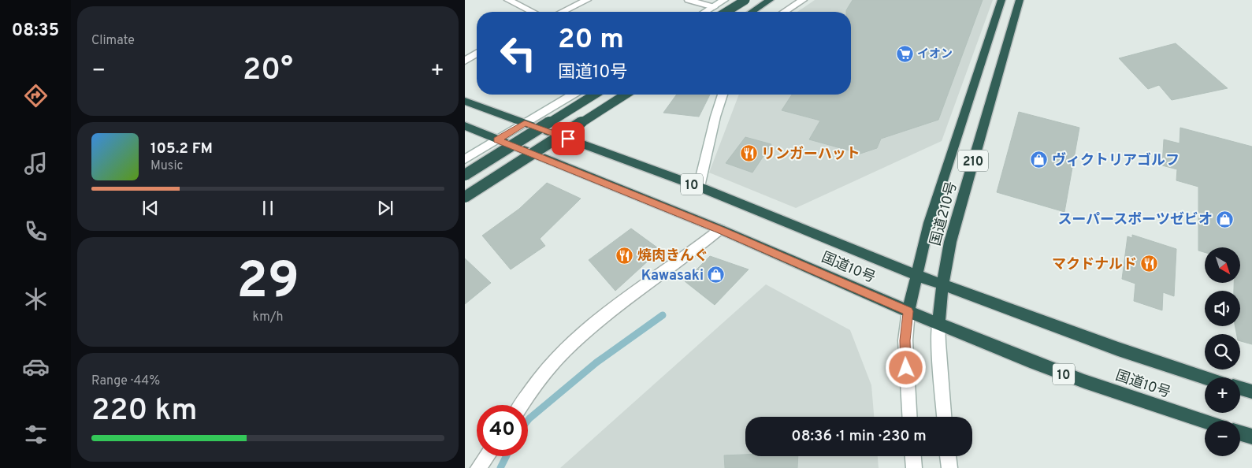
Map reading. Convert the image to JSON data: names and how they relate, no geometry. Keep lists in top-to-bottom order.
{
  "streets": {
    "highway": [
      "210",
      "10",
      "国道210号",
      "国道10号"
    ]
  },
  "crossings": [
    ["国道210号", "国道10号"]
  ],
  "places": {
    "supermarket": ["イオン"],
    "restaurant": ["リンガーハット", "焼肉きんぐ", "マクドナルド"],
    "shop": ["ヴィクトリアゴルフ", "スーパースポーツゼビオ", "Kawasaki"]
  },
  "north": "bottom right",
  "page": {
    "tabs": "08:35",
    "tile": [
      "Climate",
      ["29", "km/h"],
      ["Range · 44%", "220 km"]
    ],
    "turn": ["20 m", "国道10号"],
    "heat": ["−", "20°", "+"],
    "song": ["105.2 FM", "Music"],
    "map_buttons": ["+", "−"],
    "limit": "40",
    "trip": "08:36 · 1 min · 230 m"
  }
}
